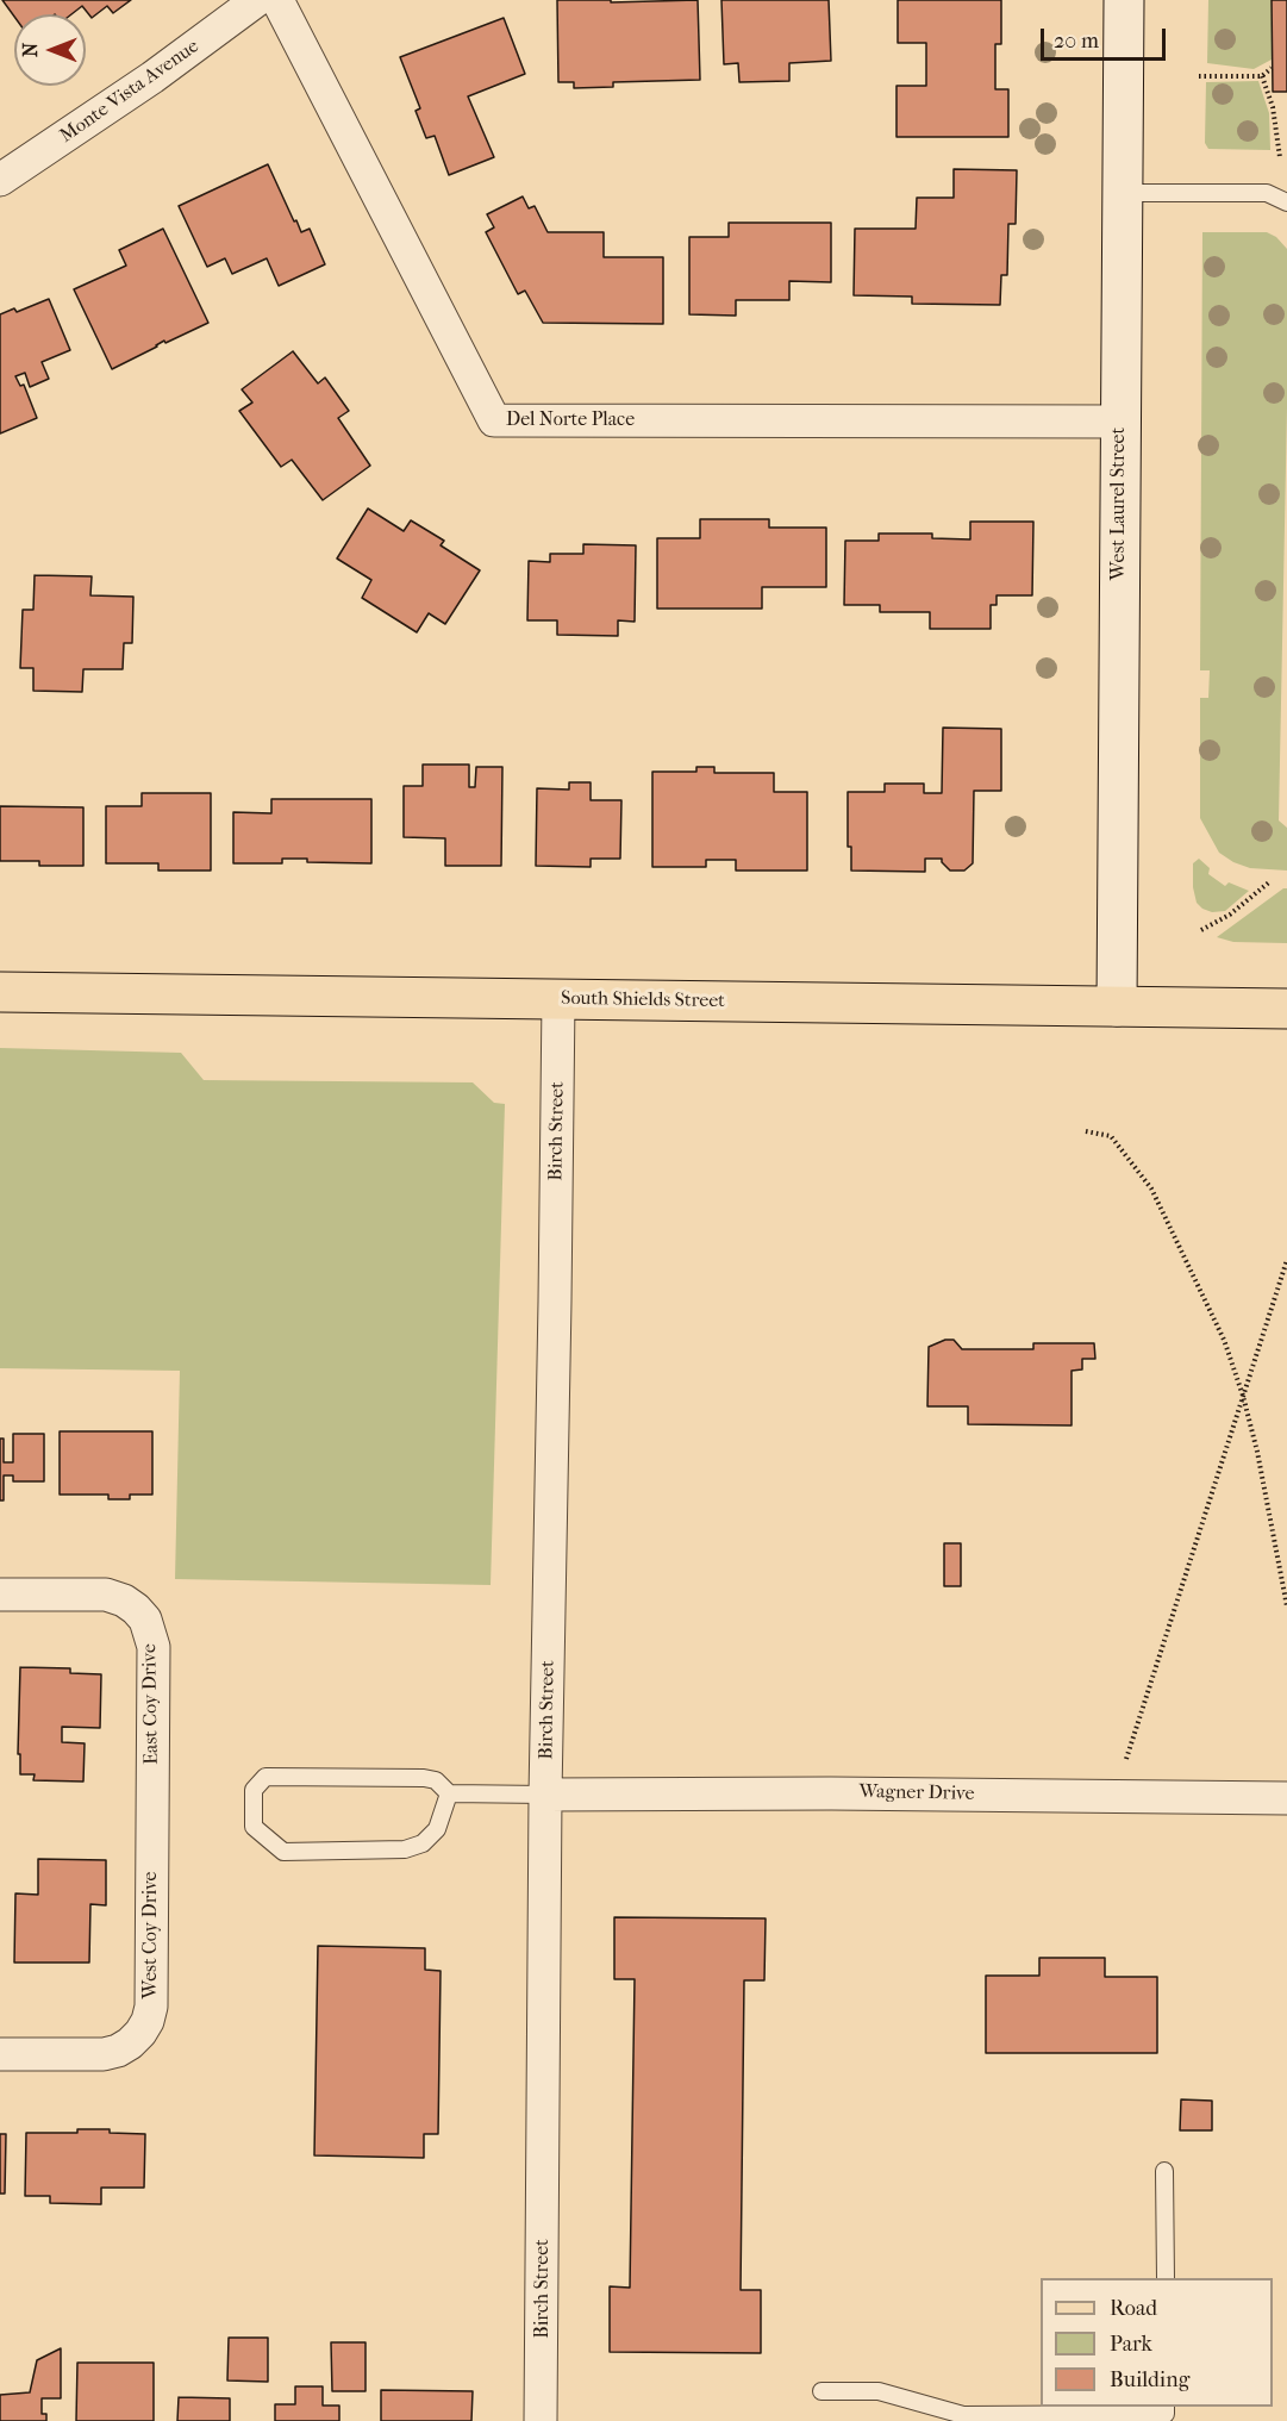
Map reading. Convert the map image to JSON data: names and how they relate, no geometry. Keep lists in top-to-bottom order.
{
  "streets": {
    "main road": ["West Laurel Street", "South Shields Street"],
    "street": [
      "Monte Vista Avenue",
      "Del Norte Place",
      "Birch Street",
      "East Coy Drive",
      "Wagner Drive",
      "West Coy Drive"
    ]
  },
  "crossings": [
    ["Del Norte Place", "West Laurel Street"],
    ["West Laurel Street", "South Shields Street"],
    ["South Shields Street", "Birch Street"],
    ["Birch Street", "Wagner Drive"],
    ["East Coy Drive", "West Coy Drive"]
  ],
  "legend": ["Road", "Park", "Building"],
  "scale_bar": "20 m",
  "north": "left"
}
